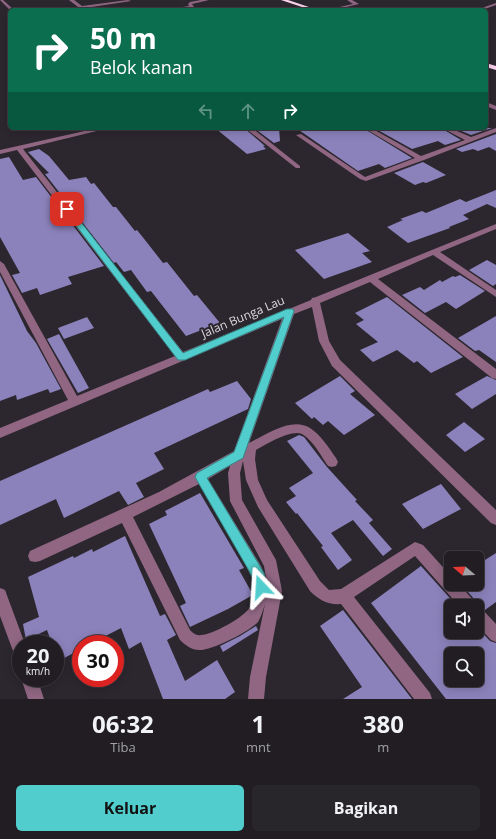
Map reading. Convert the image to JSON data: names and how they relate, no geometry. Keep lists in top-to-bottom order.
{
  "streets": {
    "street": ["Jalan Bunga Lau"]
  },
  "north": "left",
  "page": {
    "turn": ["50 m", "Belok kanan"],
    "speed": "20 km/h",
    "limit": "30",
    "eta": [
      "06:32",
      "Tiba",
      "1",
      "mnt",
      "380",
      "m"
    ],
    "buttons": ["Keluar", "Bagikan"]
  }
}
